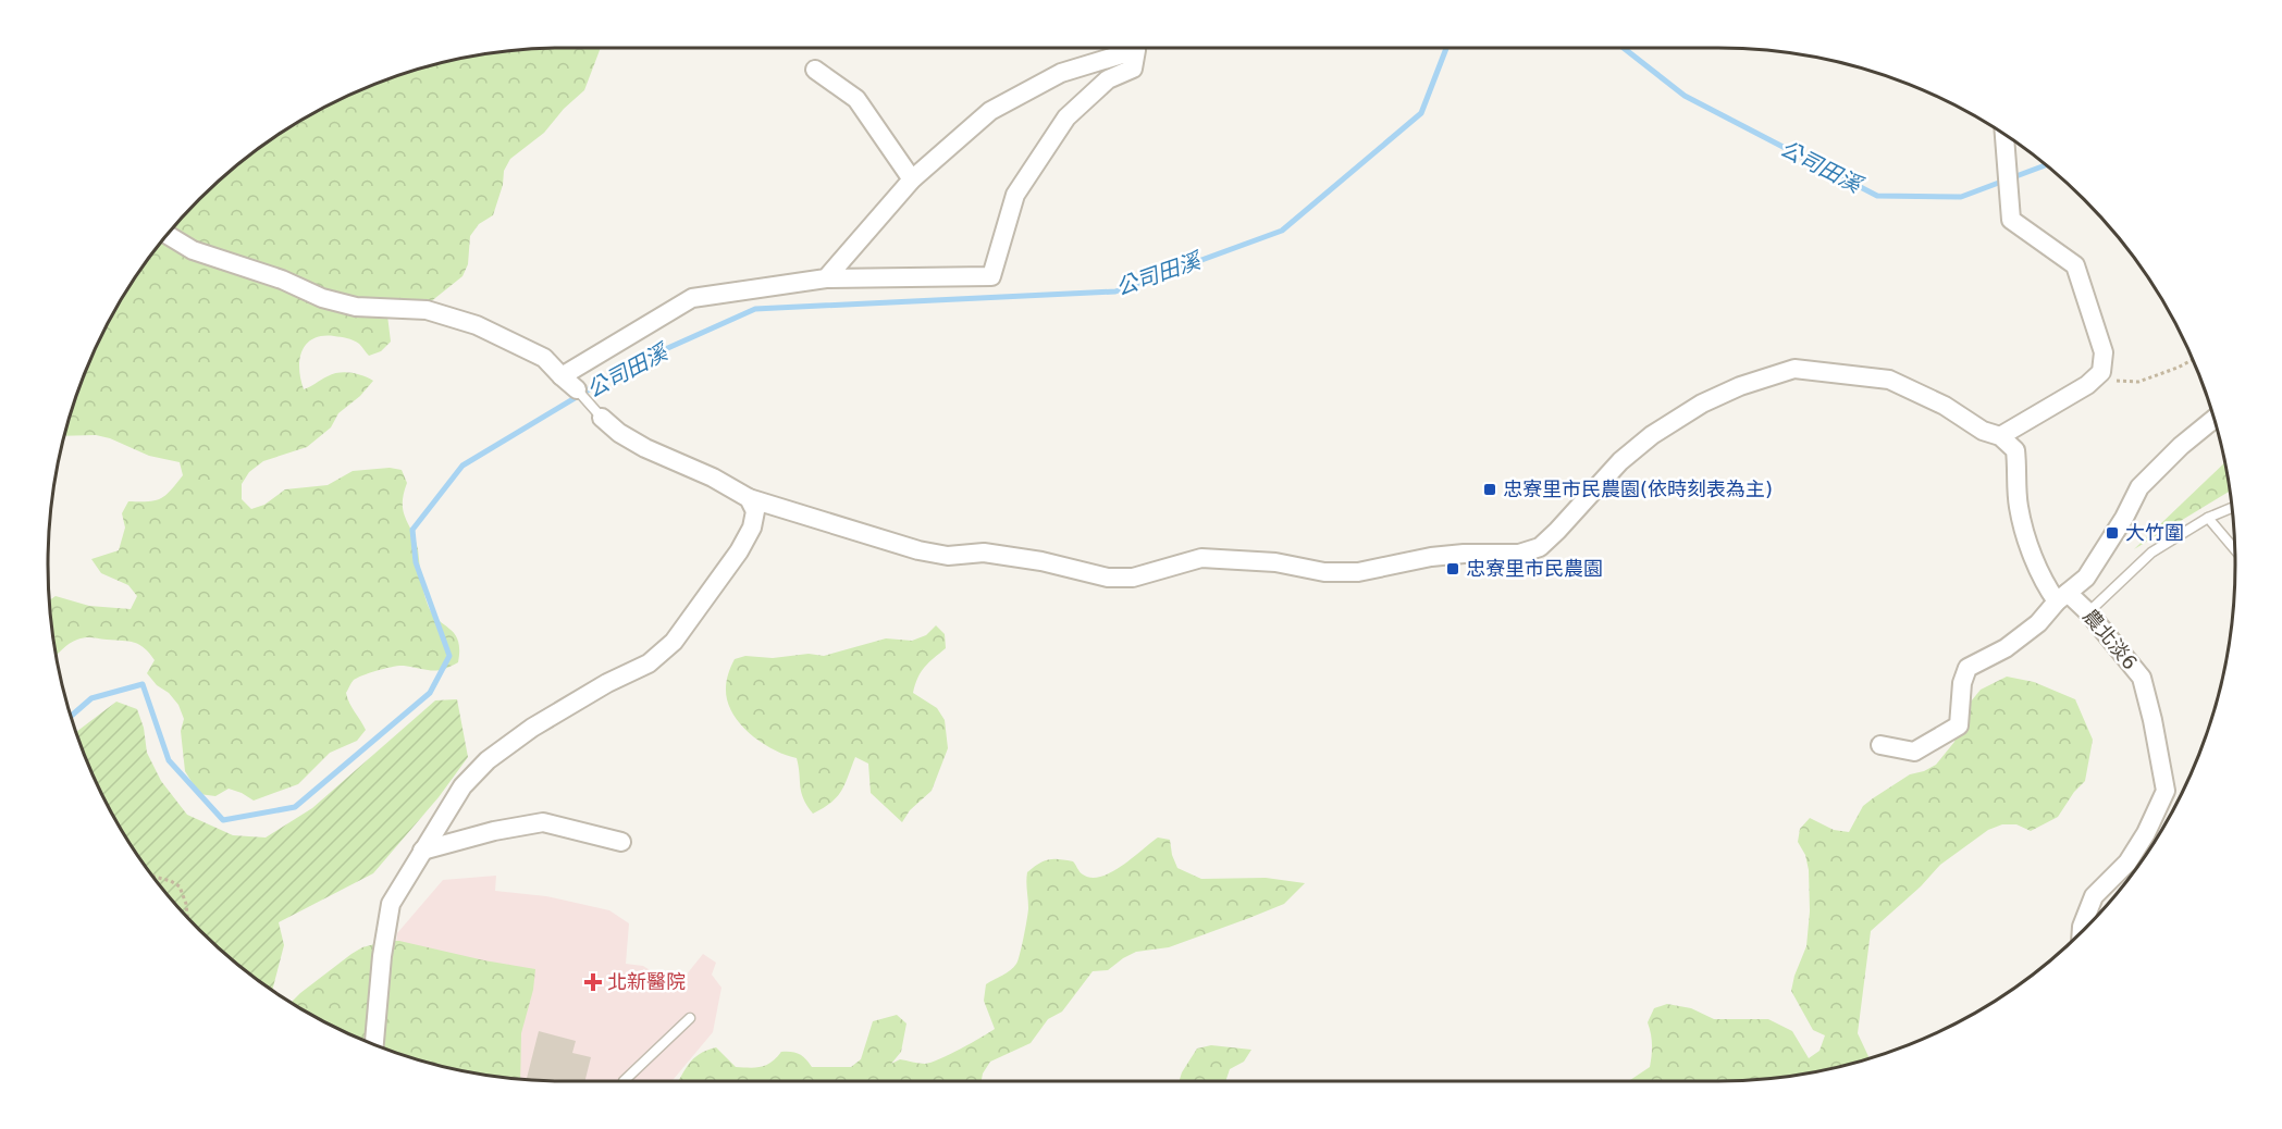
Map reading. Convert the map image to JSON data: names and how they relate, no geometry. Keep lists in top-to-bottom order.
{
  "streets": {
    "street": ["農北淡6"]
  },
  "water": ["公司田溪"],
  "places": {
    "transit": ["忠寮里市民農園(依時刻表為主)", "大竹圍", "忠寮里市民農園"],
    "health": ["北新醫院"]
  }
}
